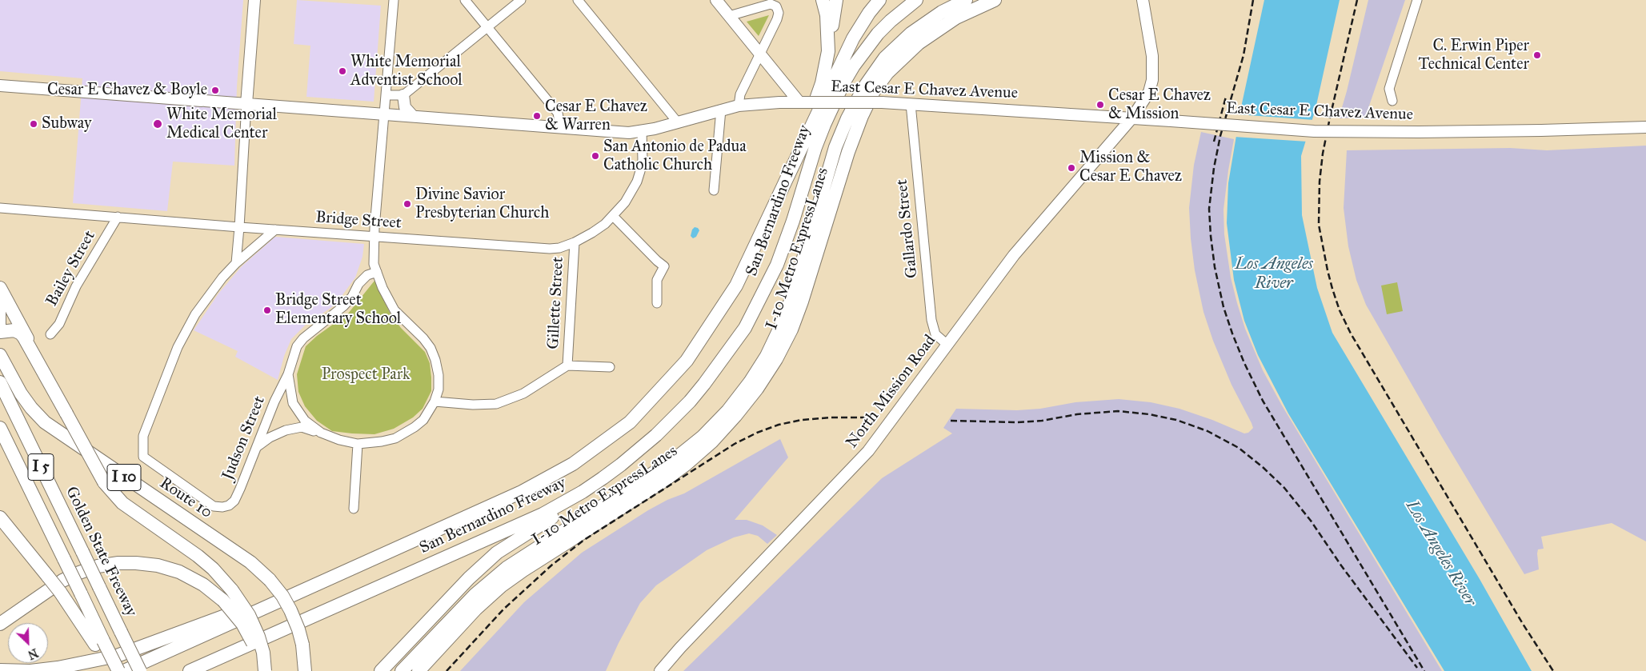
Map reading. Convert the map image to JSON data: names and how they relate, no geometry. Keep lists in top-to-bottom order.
{
  "streets": {
    "highway": [
      "San Bernardino Freeway",
      "I-10 Metro ExpressLanes",
      "I 5",
      "I 10",
      "Route 10",
      "Golden State Freeway"
    ],
    "main road": ["East Cesar E Chavez Avenue", "North Mission Road"],
    "street": [
      "Bridge Street",
      "Gallardo Street",
      "Bailey Street",
      "Gillette Street",
      "Judson Street"
    ]
  },
  "crossings": [
    ["East Cesar E Chavez Avenue", "Bridge Street"],
    ["East Cesar E Chavez Avenue", "Gallardo Street"],
    ["East Cesar E Chavez Avenue", "North Mission Road"],
    ["Bridge Street", "Bailey Street"],
    ["Bridge Street", "Gillette Street"],
    ["Gallardo Street", "North Mission Road"]
  ],
  "water": ["Los Angeles River"],
  "parks": ["Prospect Park"],
  "places": [
    "C. Erwin Piper Technical Center",
    "White Memorial Adventist School",
    "Cesar E Chavez & Boyle",
    "Cesar E Chavez & Mission",
    "Cesar E Chavez & Warren",
    "Subway",
    "White Memorial Medical Center",
    "San Antonio de Padua Catholic Church",
    "Mission & Cesar E Chavez",
    "Divine Savior Presbyterian Church",
    "Bridge Street Elementary School"
  ],
  "north": "bottom right"
}
